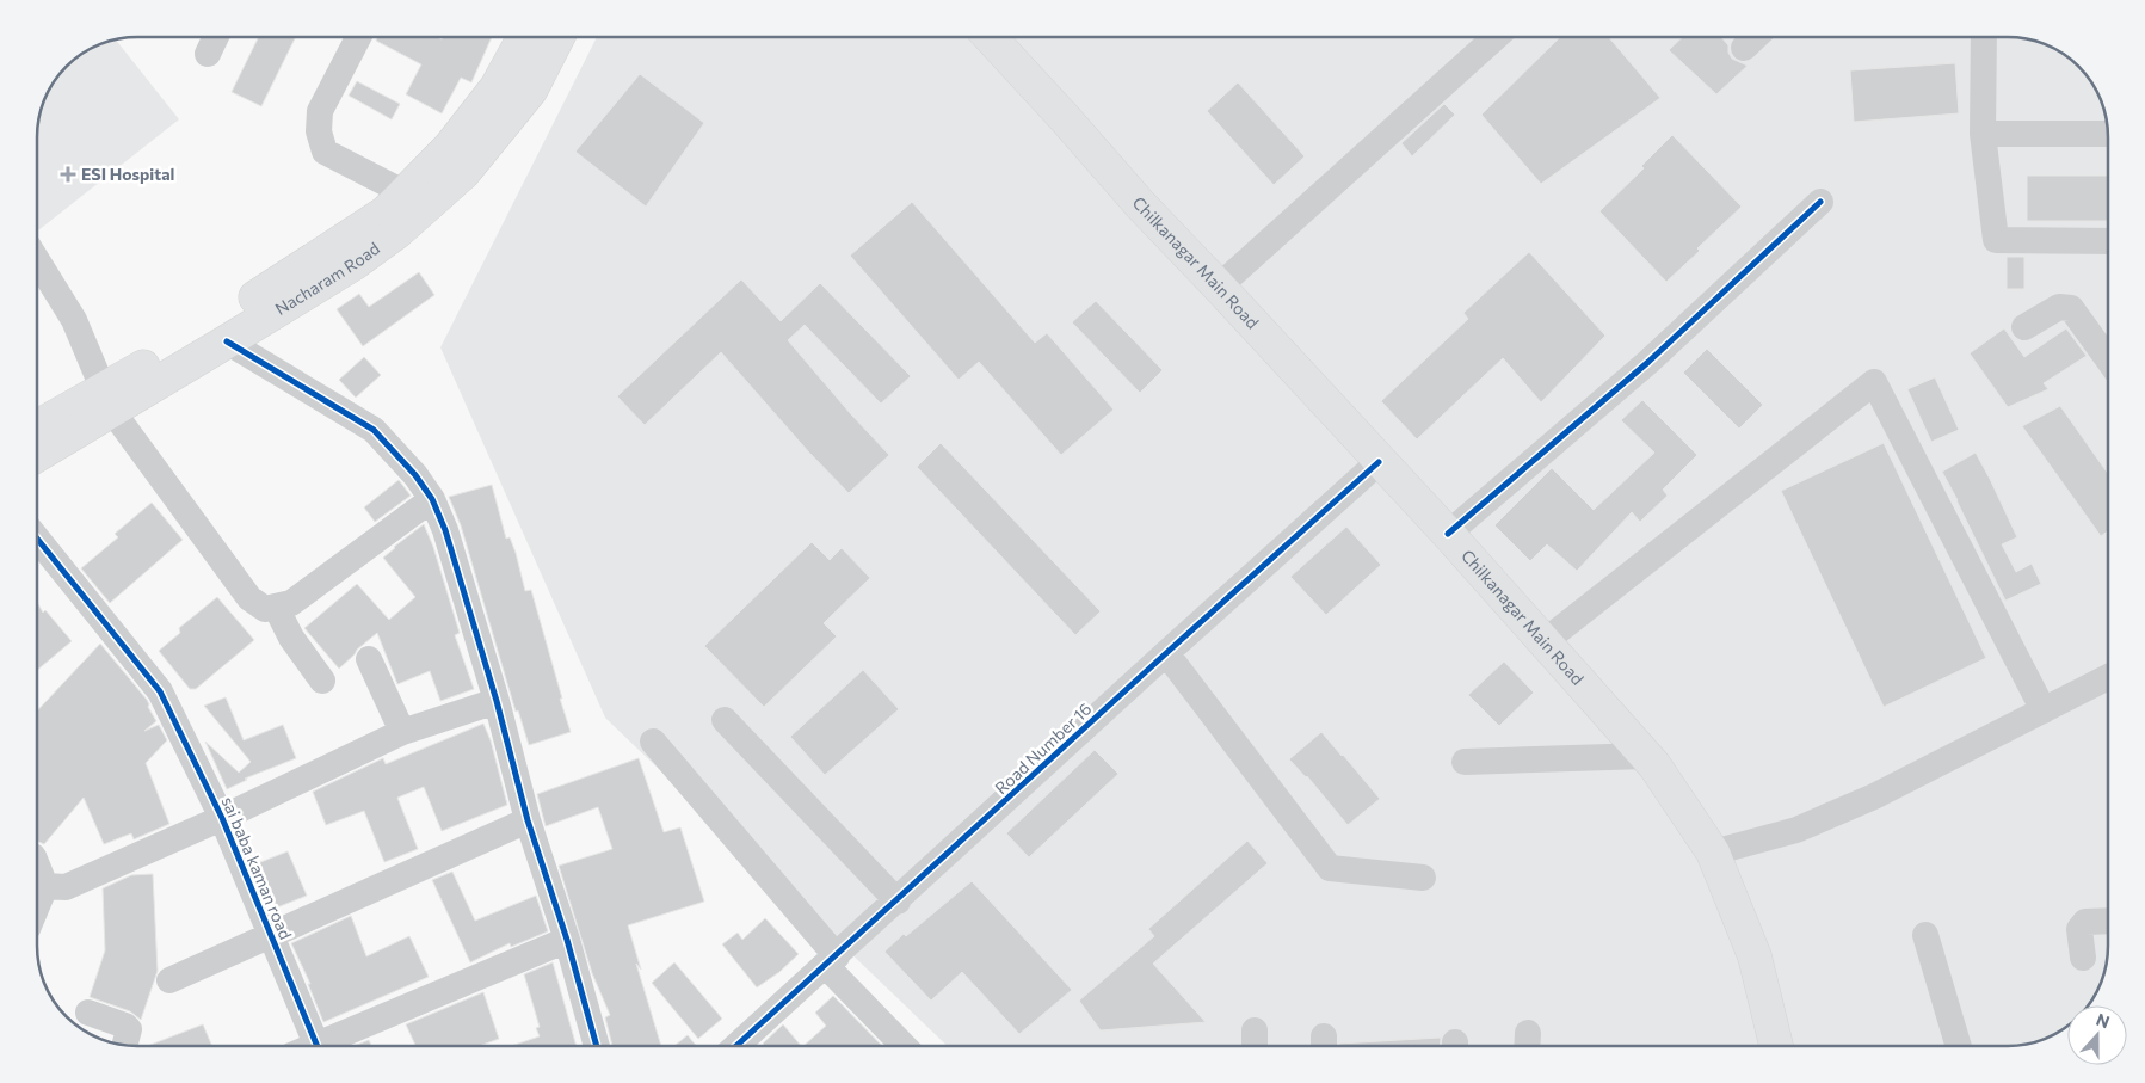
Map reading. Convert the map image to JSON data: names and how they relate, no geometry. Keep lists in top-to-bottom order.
{
  "streets": {
    "main road": ["Chilkanagar Main Road", "Nacharam Road"],
    "street": ["Road Number 16", "sai baba kaman road"]
  },
  "crossings": [
    ["Chilkanagar Main Road", "Road Number 16"]
  ],
  "places": {
    "health": ["ESI Hospital"]
  },
  "north": "top"
}
